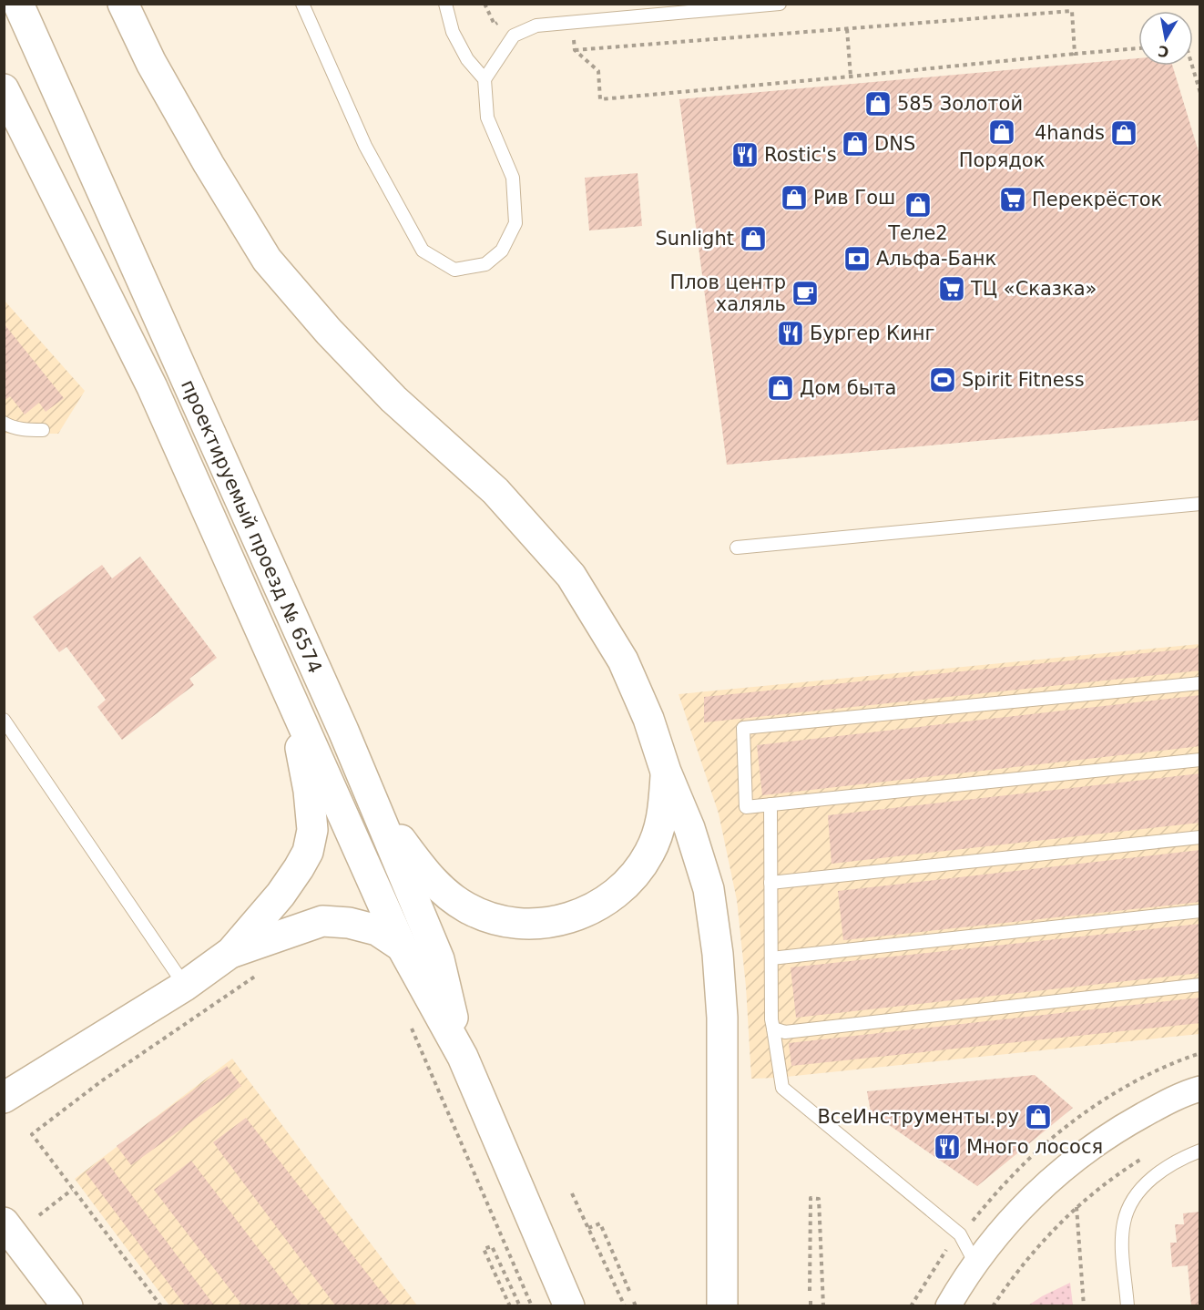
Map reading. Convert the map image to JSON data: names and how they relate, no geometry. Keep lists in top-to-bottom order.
{
  "streets": {
    "main road": ["проектируемый проезд № 6574"]
  },
  "places": {
    "shop": [
      "585 Золотой",
      "Порядок",
      "4hands",
      "DNS",
      "Рив Гош",
      "Теле2",
      "Sunlight",
      "Дом быта",
      "ВсеИнструменты.ру"
    ],
    "restaurant": ["Rostic's", "Бургер Кинг", "Много лосося"],
    "supermarket": ["Перекрёсток", "ТЦ «Сказка»"],
    "bank": ["Альфа-Банк"],
    "cafe": ["Плов центр халяль"],
    "sports": ["Spirit Fitness"]
  },
  "north": "bottom"
}
